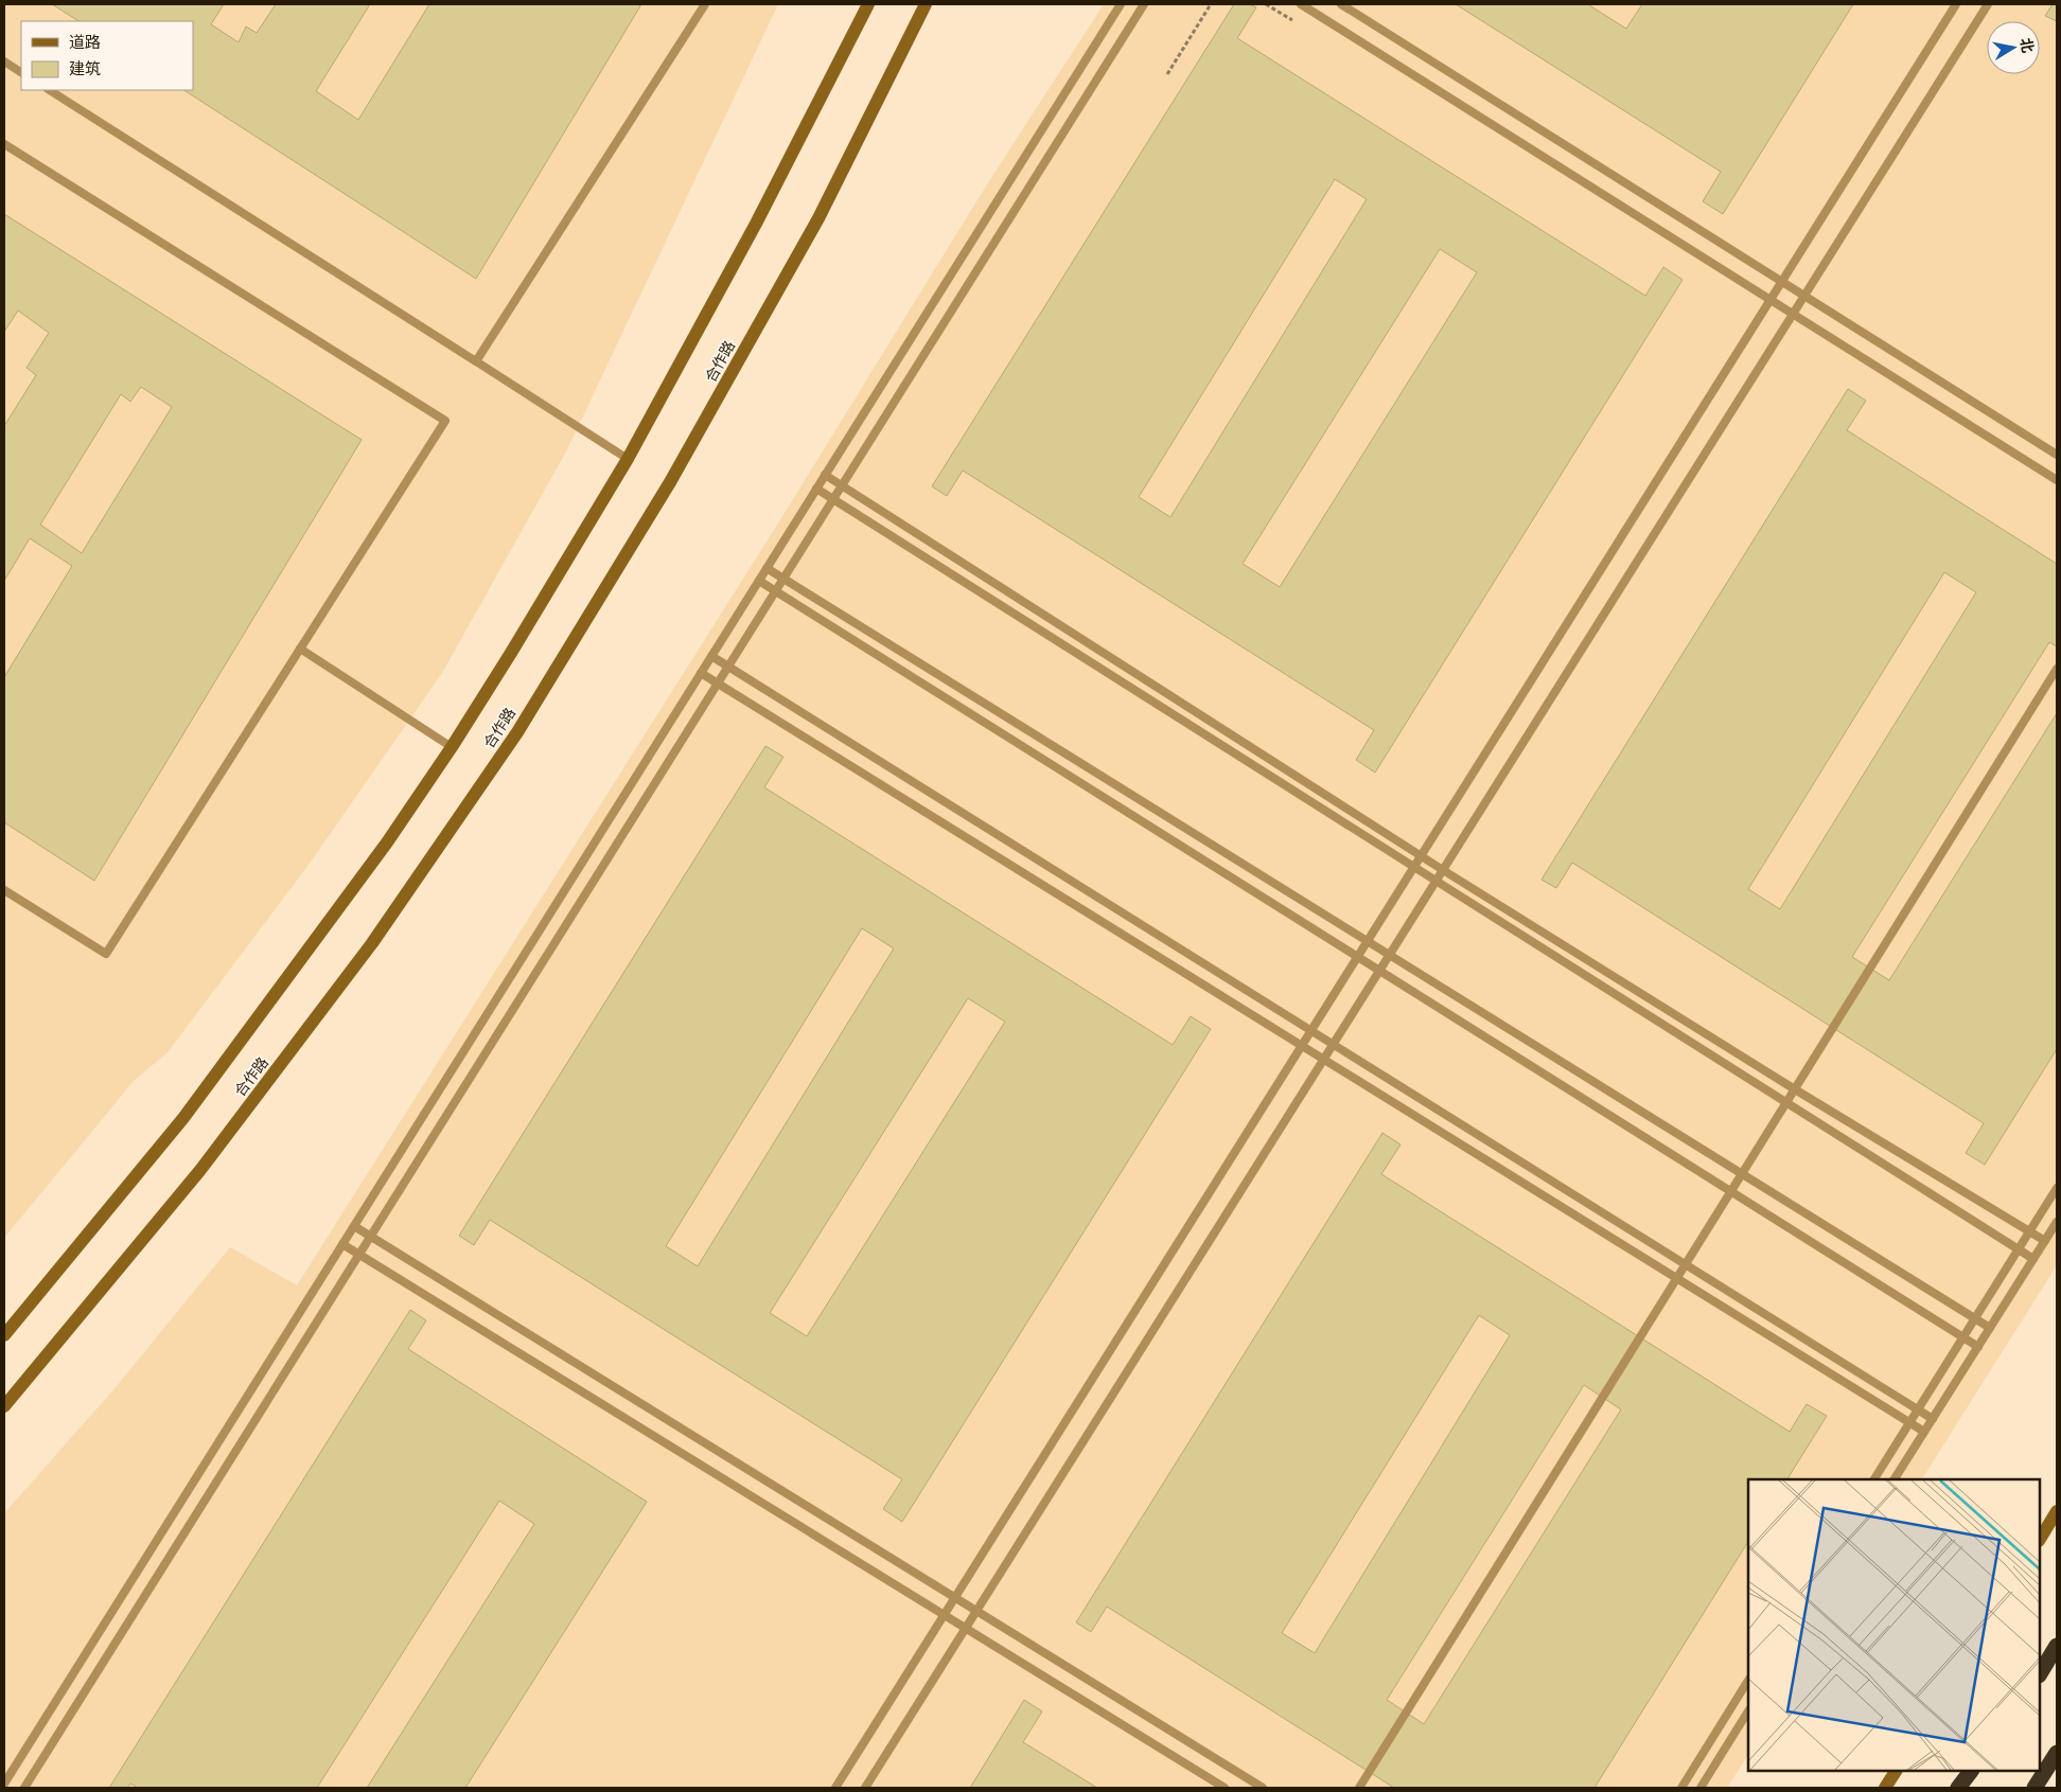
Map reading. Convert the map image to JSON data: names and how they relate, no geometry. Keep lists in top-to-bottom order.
{
  "streets": {
    "main road": ["合作路"]
  },
  "legend": ["道路", "建筑"],
  "north": "right"
}
